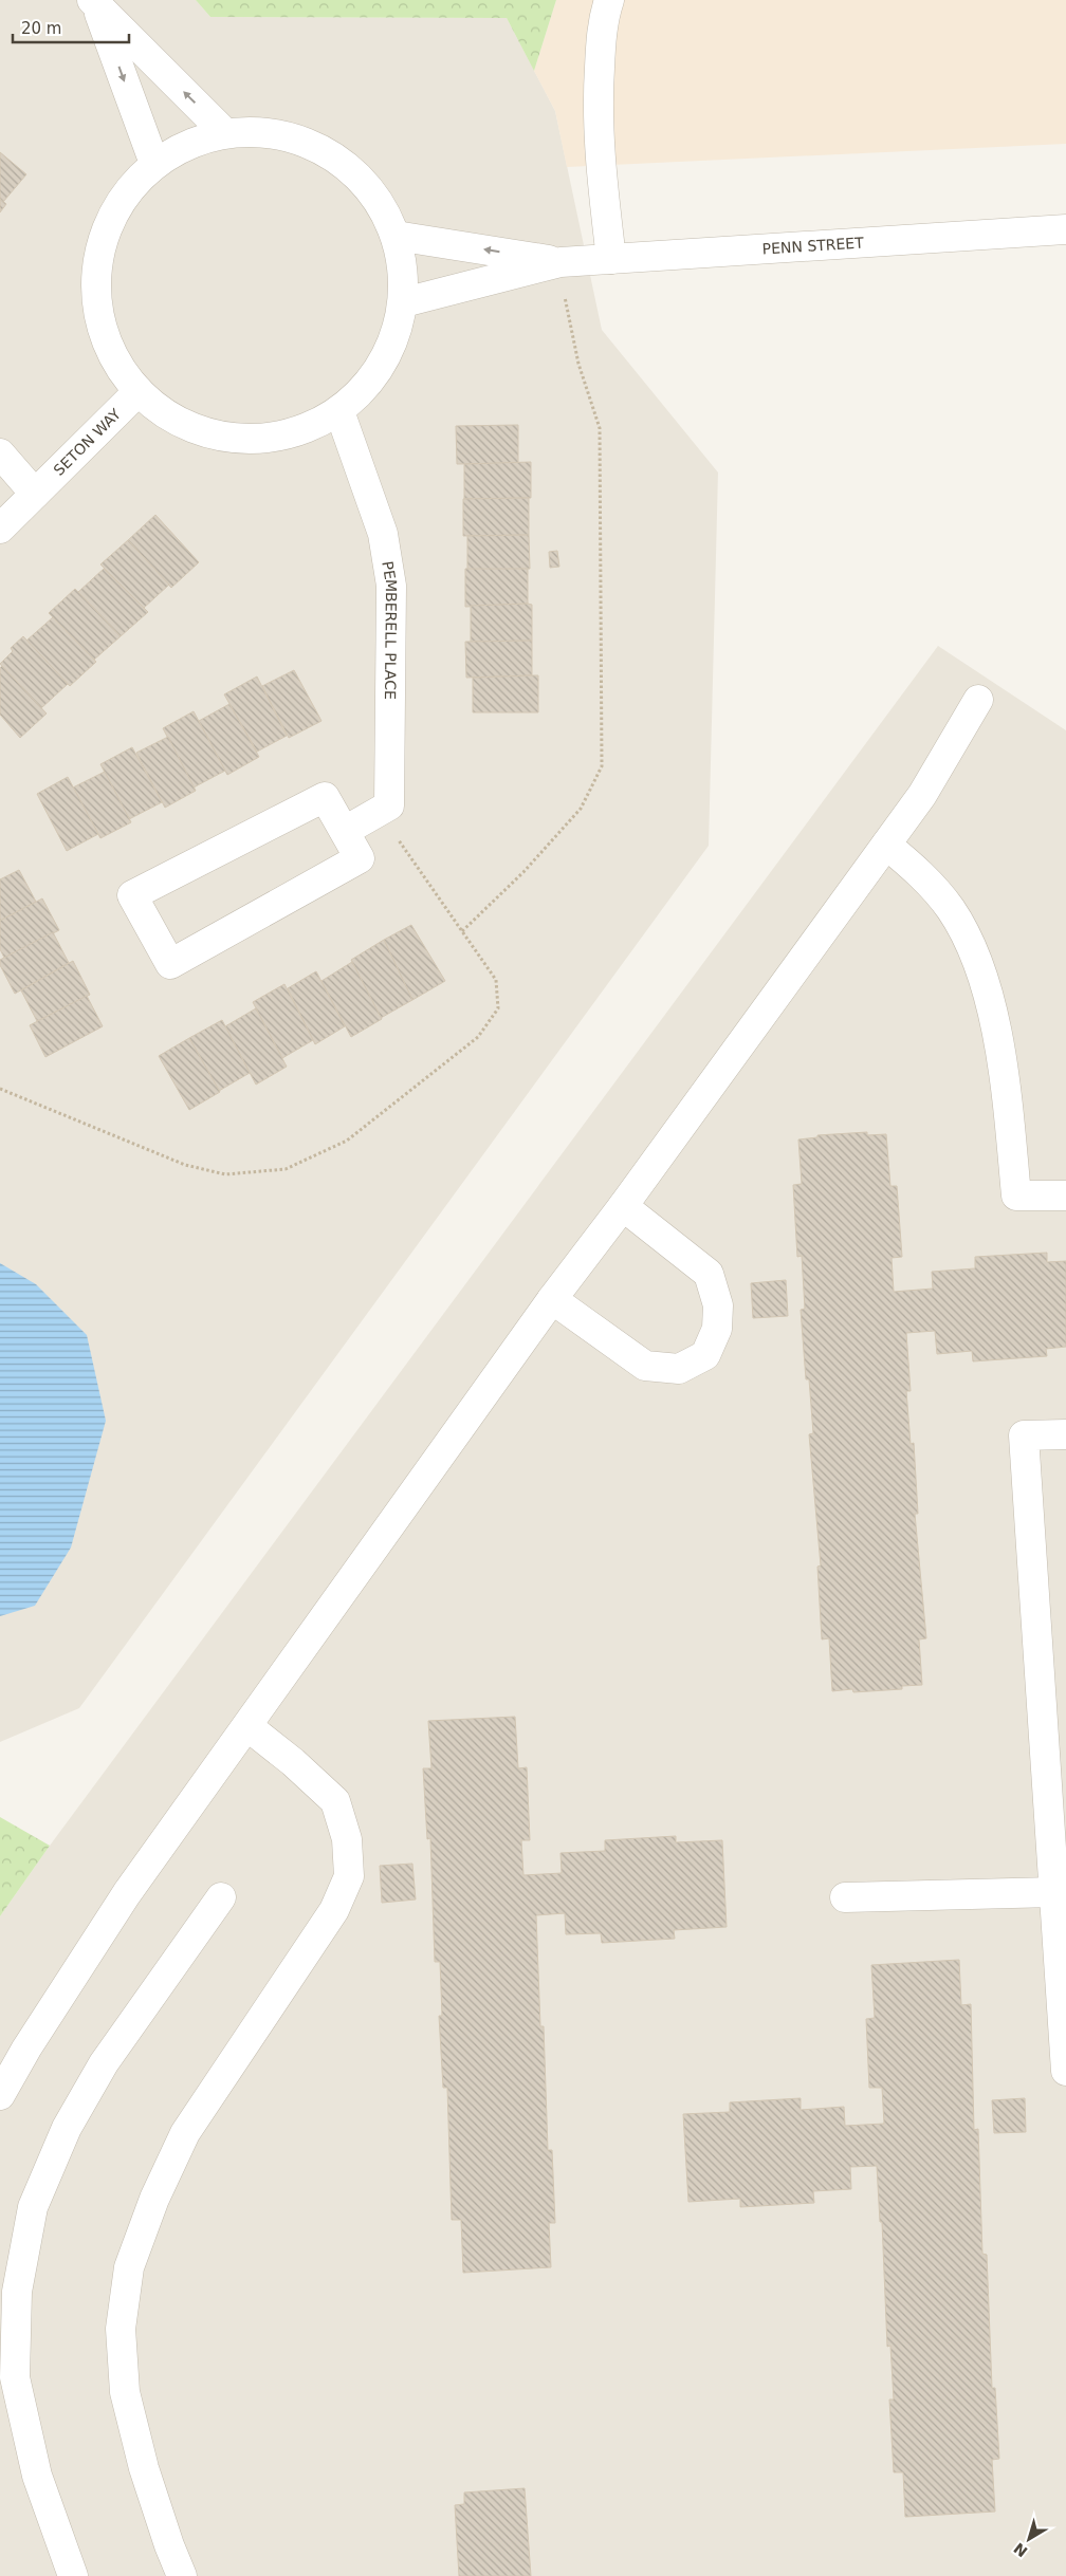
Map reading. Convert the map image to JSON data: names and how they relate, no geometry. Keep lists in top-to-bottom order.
{
  "streets": {
    "street": ["PENN STREET", "SETON WAY", "PEMBERELL PLACE"]
  },
  "scale_bar": "20 m",
  "north": "bottom left"
}
